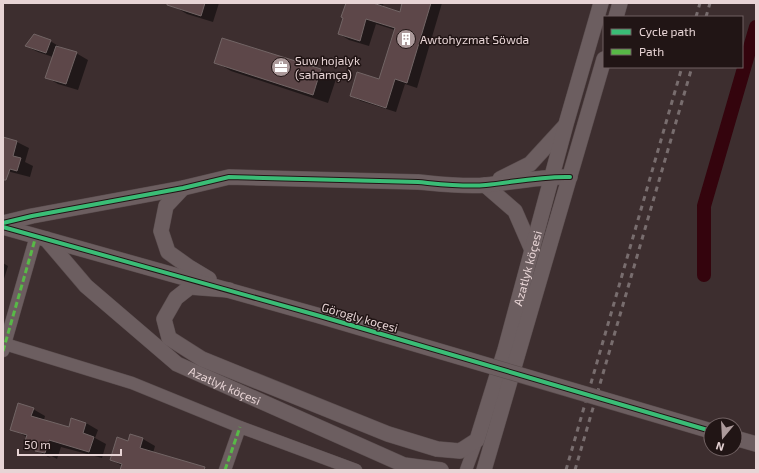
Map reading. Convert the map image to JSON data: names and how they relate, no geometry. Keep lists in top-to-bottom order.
{
  "streets": {
    "street": ["Azatlyk köçesi", "Görogly koçesi"]
  },
  "crossings": [
    ["Azatlyk köçesi", "Görogly koçesi"]
  ],
  "places": {
    "building": ["Awtohyzmat Söwda"],
    "office": ["Suw hojalyk (sahamça)"]
  },
  "legend": ["Cycle path", "Path"],
  "scale_bar": "50 m",
  "north": "bottom"
}
